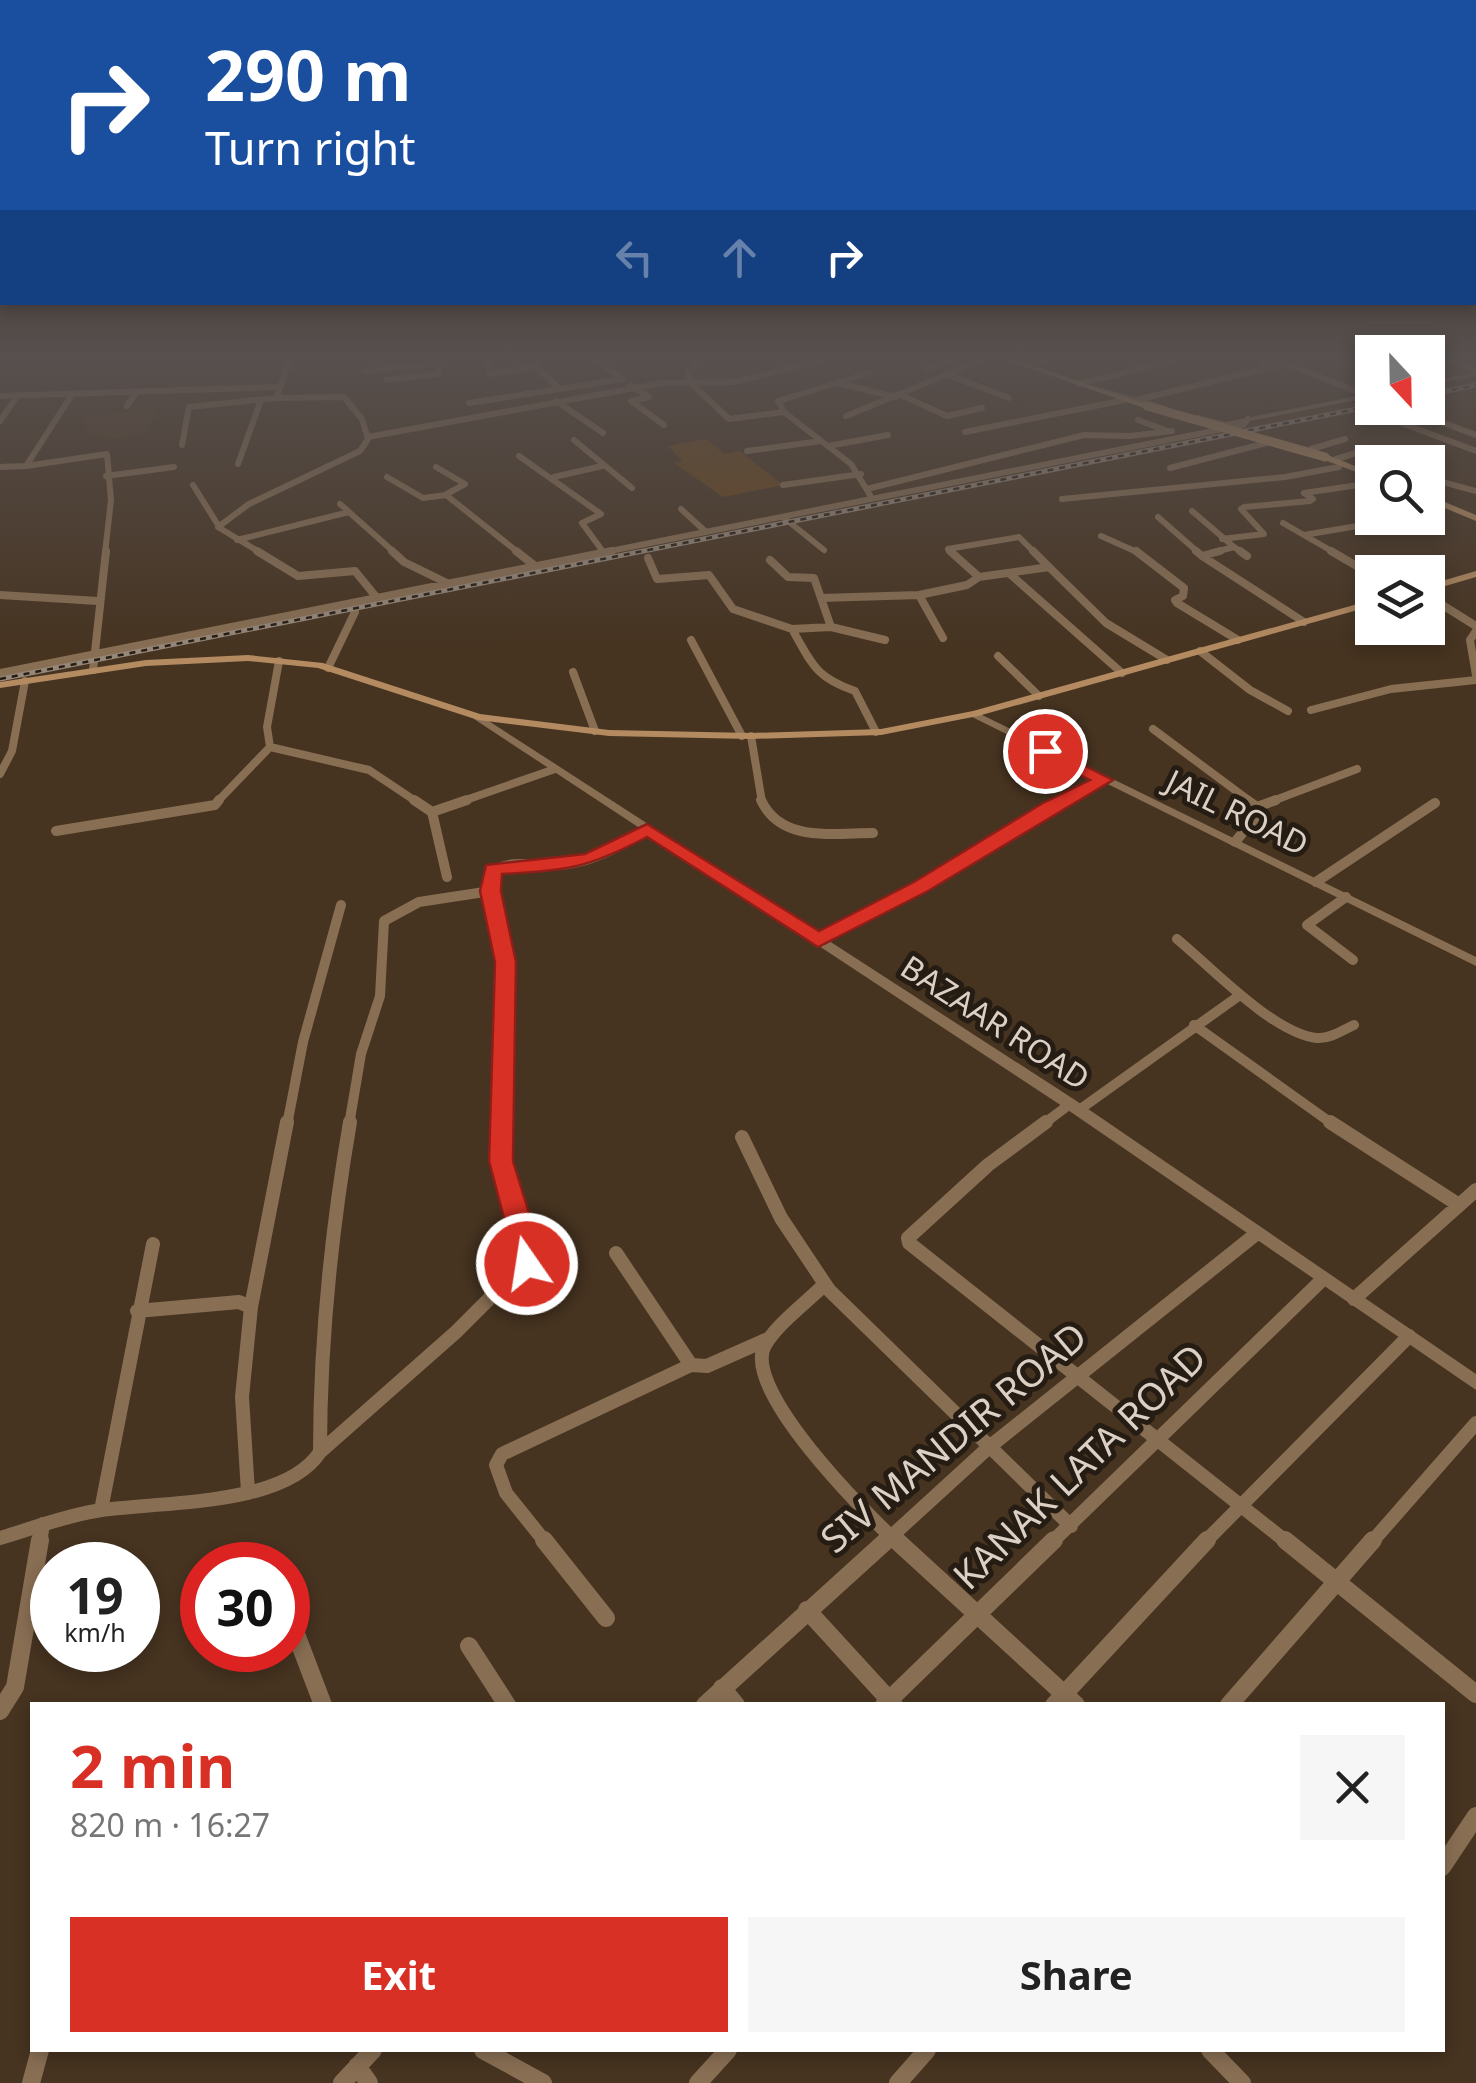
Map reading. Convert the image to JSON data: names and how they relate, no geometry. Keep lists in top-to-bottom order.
{
  "streets": {
    "street": [
      "JAIL ROAD",
      "BAZAAR ROAD",
      "SIV MANDIR ROAD",
      "KANAK LATA ROAD"
    ]
  },
  "crossings": [
    ["BAZAAR ROAD", "SIV MANDIR ROAD"],
    ["BAZAAR ROAD", "KANAK LATA ROAD"]
  ],
  "north": "bottom",
  "page": {
    "turn": ["290 m", "Turn right"],
    "speed": "19 km/h",
    "limit": "30",
    "heading": ["2 min", "820 m · 16:27"],
    "buttons": ["Exit", "Share"]
  }
}
